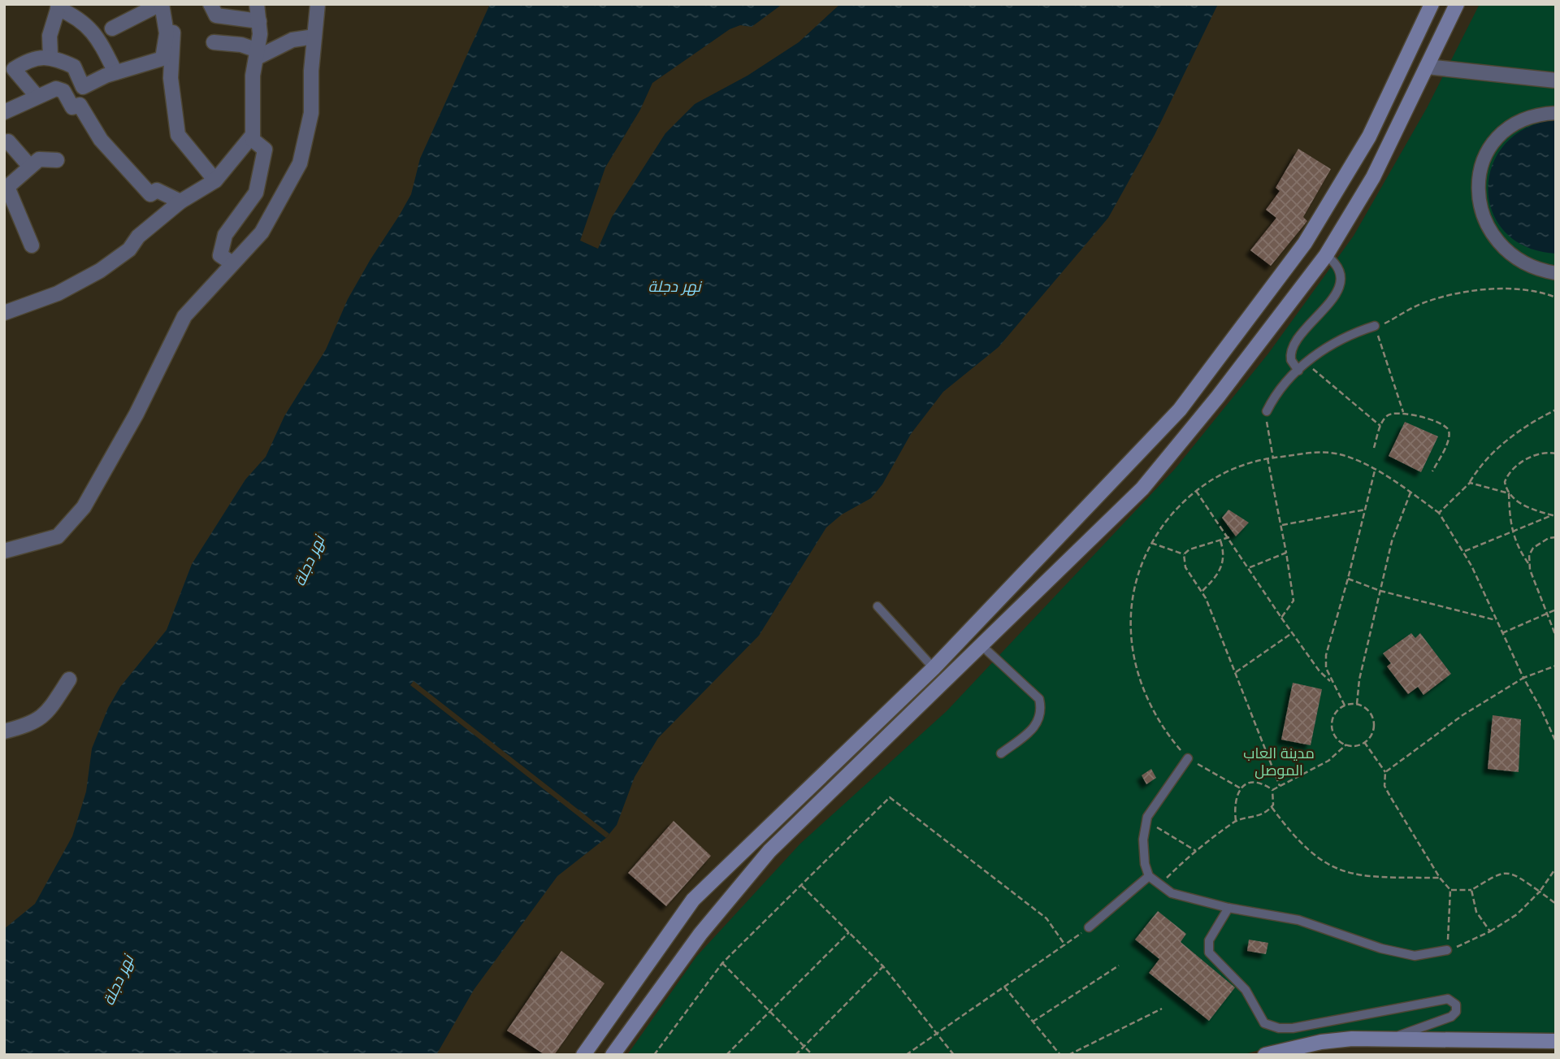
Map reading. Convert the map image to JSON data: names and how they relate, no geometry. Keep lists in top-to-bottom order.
{
  "water": ["نهر دجلة"],
  "parks": ["مدينة العاب الموصل"]
}
